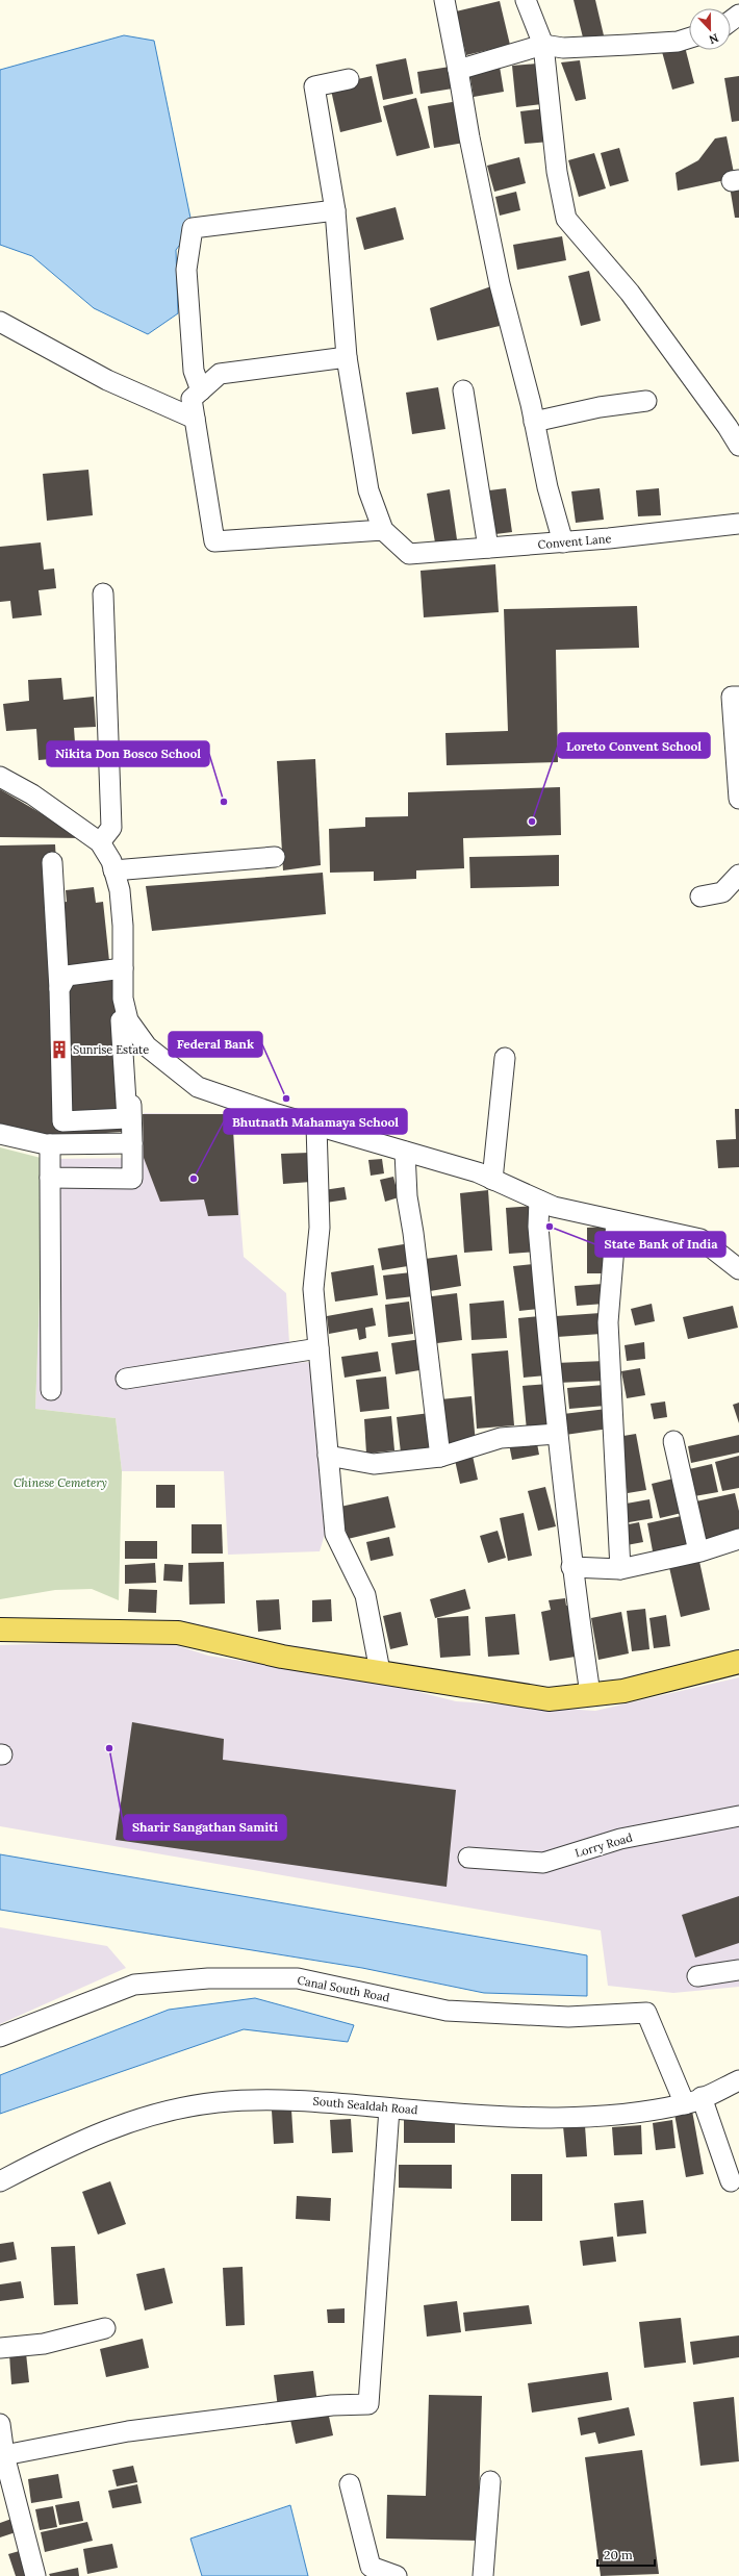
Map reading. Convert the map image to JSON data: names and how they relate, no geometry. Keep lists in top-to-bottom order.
{
  "streets": {
    "street": [
      "Convent Lane",
      "Lorry Road",
      "Canal South Road",
      "South Sealdah Road"
    ]
  },
  "crossings": [
    ["Canal South Road", "South Sealdah Road"]
  ],
  "parks": ["Chinese Cemetery"],
  "places": {
    "other": [
      "Nikita Don Bosco School",
      "Loreto Convent School",
      "Federal Bank",
      "Bhutnath Mahamaya School",
      "State Bank of India",
      "Sharir Sangathan Samiti"
    ],
    "building": ["Sunrise Estate"]
  },
  "scale_bar": "20 m",
  "north": "bottom"
}
